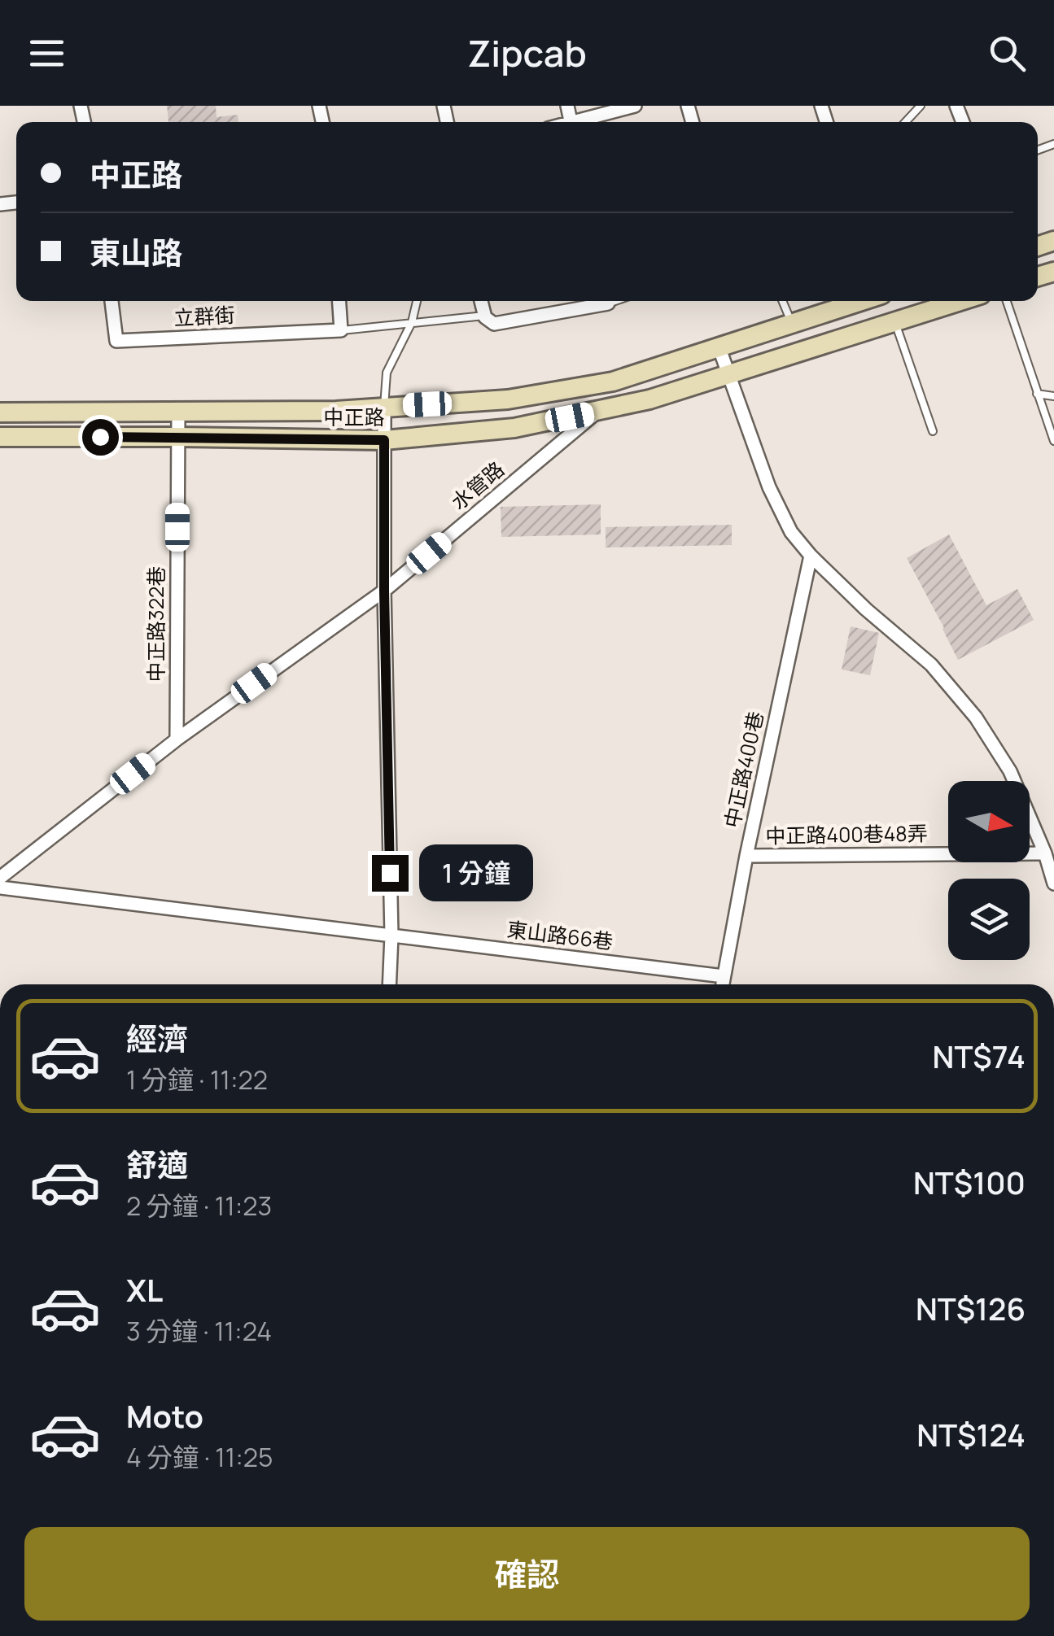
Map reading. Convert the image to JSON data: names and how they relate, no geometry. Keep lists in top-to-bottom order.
{
  "streets": {
    "main road": ["中正路"],
    "street": [
      "立群街",
      "水管路",
      "中正路322巷",
      "中正路400巷",
      "中正路400巷48弄",
      "東山路66巷"
    ]
  },
  "crossings": [
    ["中正路", "水管路"],
    ["中正路", "中正路322巷"],
    ["水管路", "中正路322巷"],
    ["中正路400巷", "中正路400巷48弄"],
    ["中正路400巷", "東山路66巷"]
  ],
  "north": "right",
  "page": {
    "header": "Zipcab",
    "banner": ["中正路", "東山路"],
    "bubble": "1 分鐘",
    "list": [
      {
        "name": "經濟",
        "note": "1 分鐘 · 11:22",
        "value": "NT$74"
      },
      {
        "name": "舒適",
        "note": "2 分鐘 · 11:23",
        "value": "NT$100"
      },
      {
        "name": "XL",
        "note": "3 分鐘 · 11:24",
        "value": "NT$126"
      },
      {
        "name": "Moto",
        "note": "4 分鐘 · 11:25",
        "value": "NT$124"
      }
    ],
    "buttons": "確認"
  }
}
